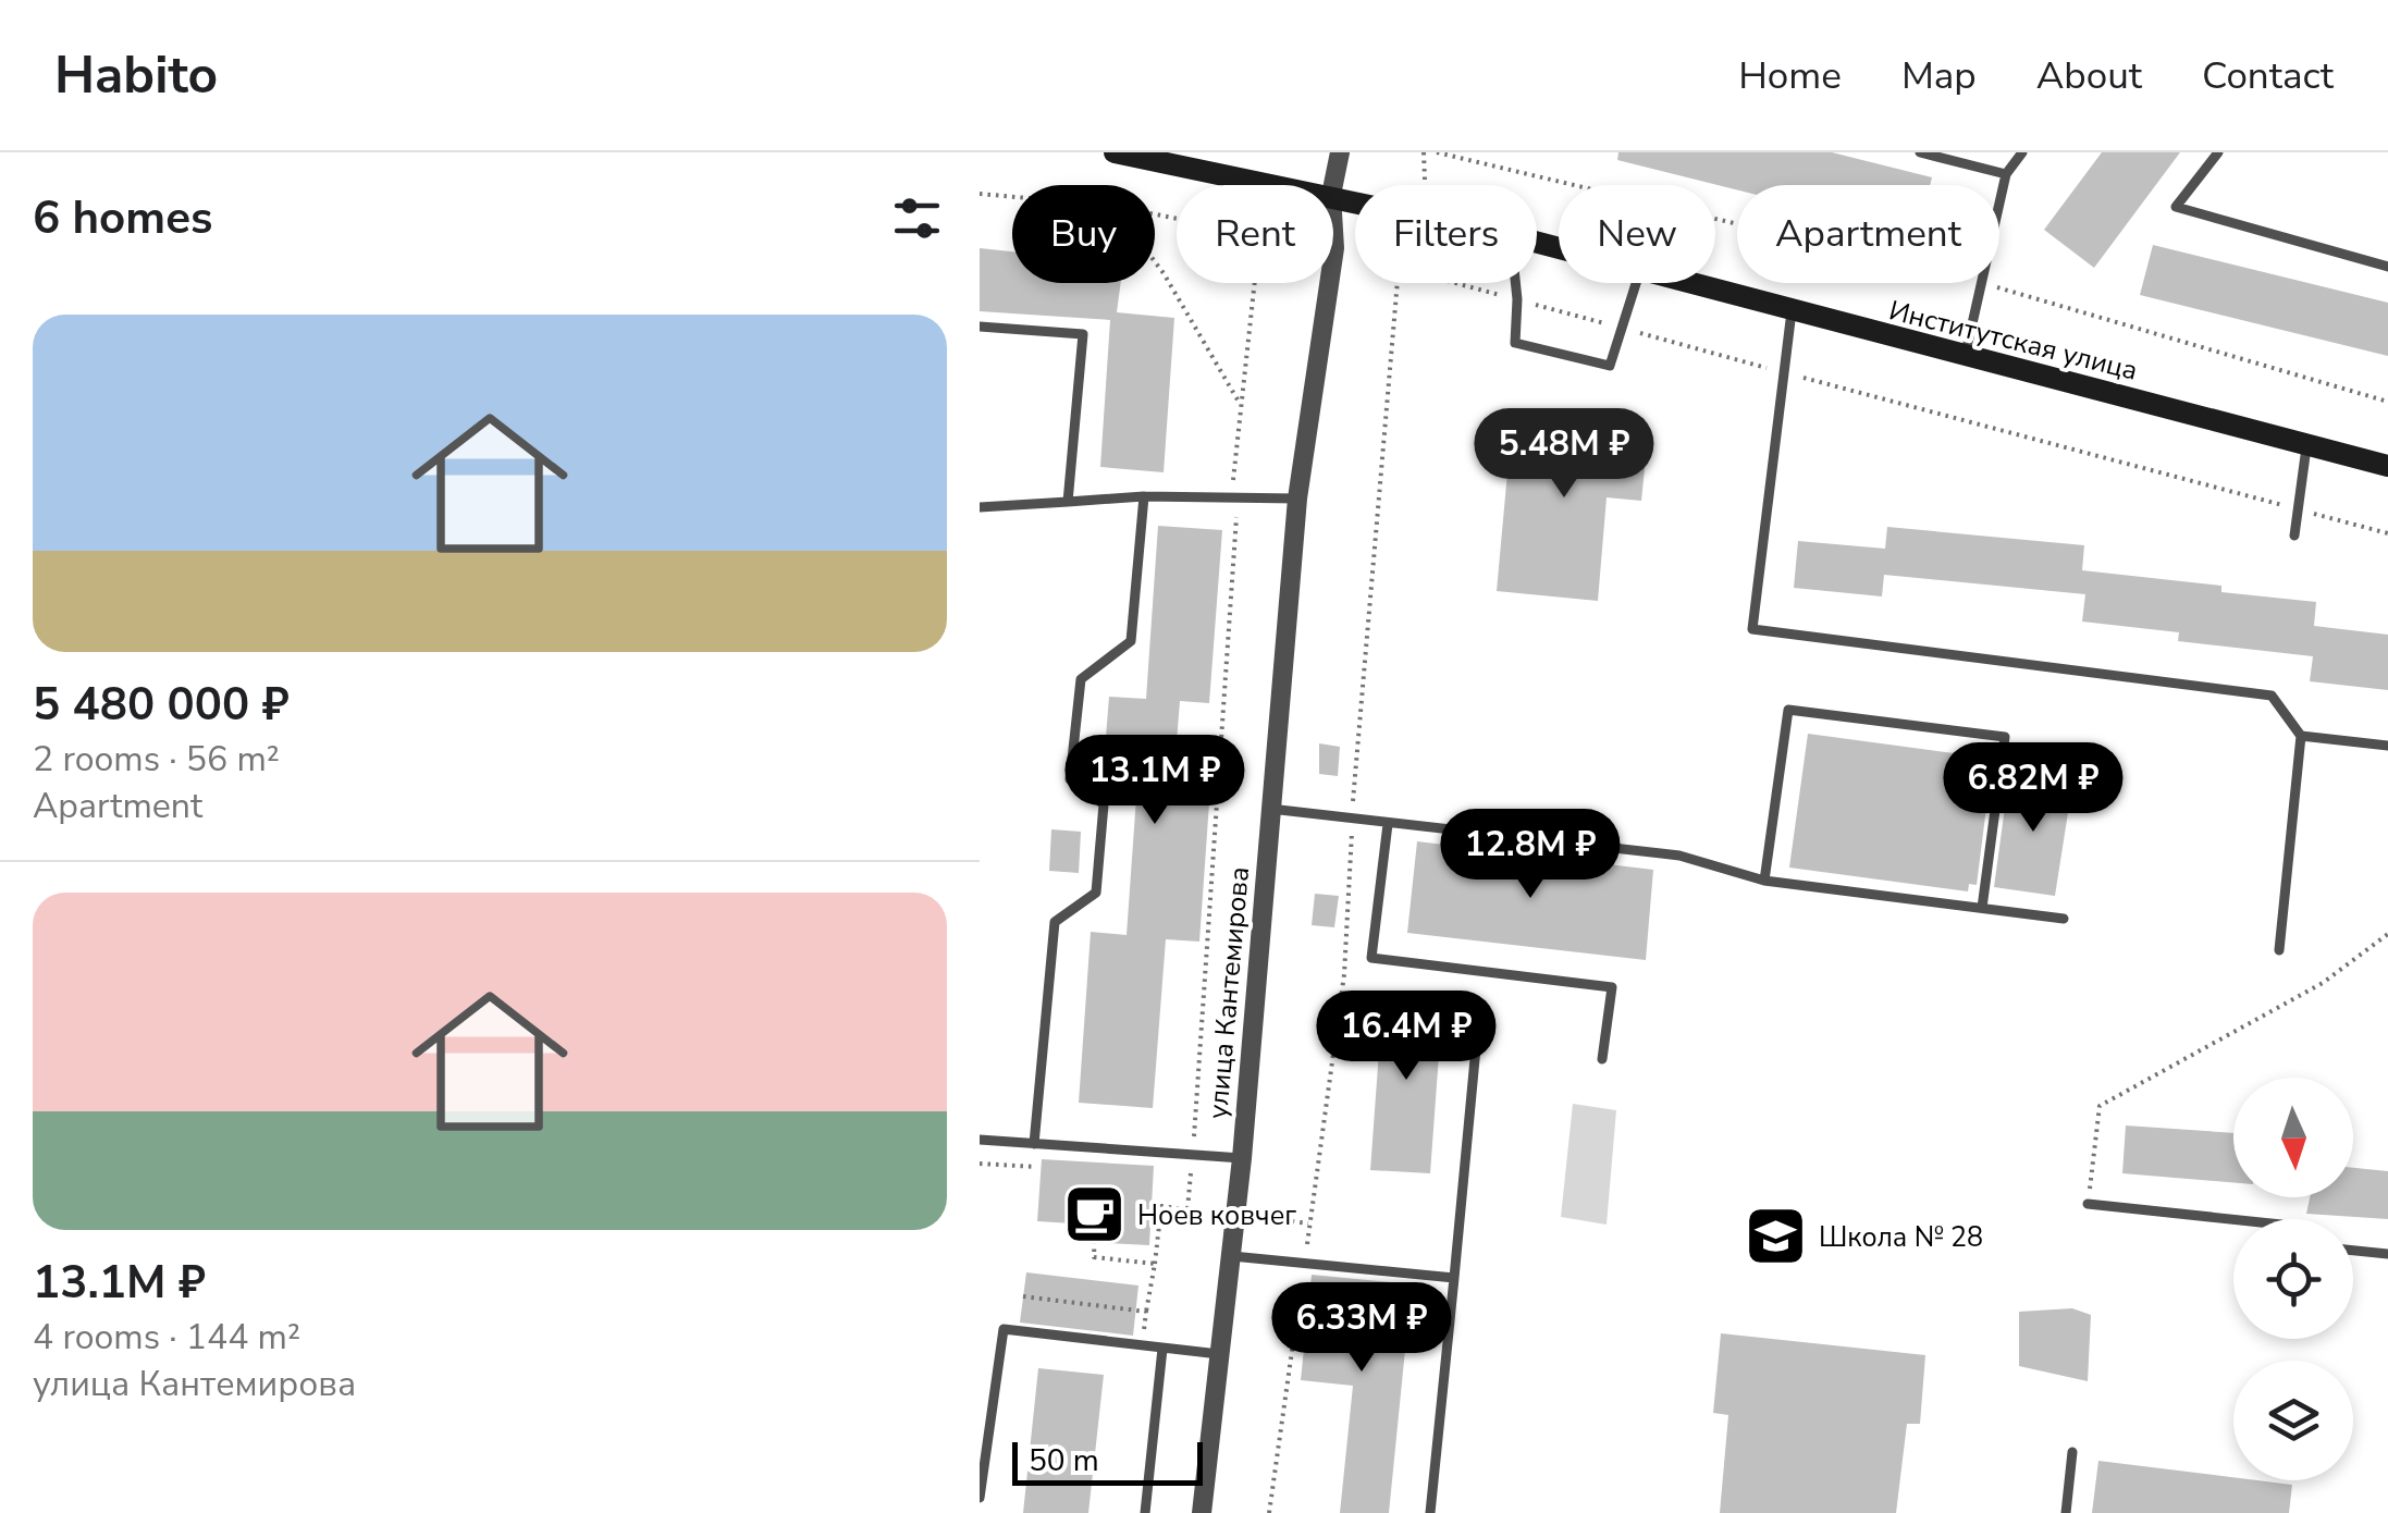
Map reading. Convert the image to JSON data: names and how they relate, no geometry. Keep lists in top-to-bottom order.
{
  "streets": {
    "main road": ["Институтская улица"],
    "street": ["улица Кантемирова"]
  },
  "places": {
    "cafe": ["Ноев ковчег"],
    "school or university": ["Школа № 28"]
  },
  "scale_bar": "50 m",
  "north": "bottom",
  "page": {
    "header": "Habito",
    "nav": [
      "Home",
      "Map",
      "About",
      "Contact"
    ],
    "heading": "6 homes",
    "chip": [
      "Buy",
      "Rent",
      "Filters",
      "New",
      "Apartment"
    ],
    "list": [
      {
        "name": "5 480 000 ₽",
        "note": "2 rooms · 56 m² · Apartment"
      },
      {
        "name": "13.1M ₽",
        "note": "4 rooms · 144 m² · улица Кантемирова"
      }
    ],
    "price": [
      "5.48M ₽",
      "13.1M ₽",
      "6.82M ₽",
      "12.8M ₽",
      "16.4M ₽",
      "6.33M ₽"
    ],
    "scale": "50 m"
  }
}
